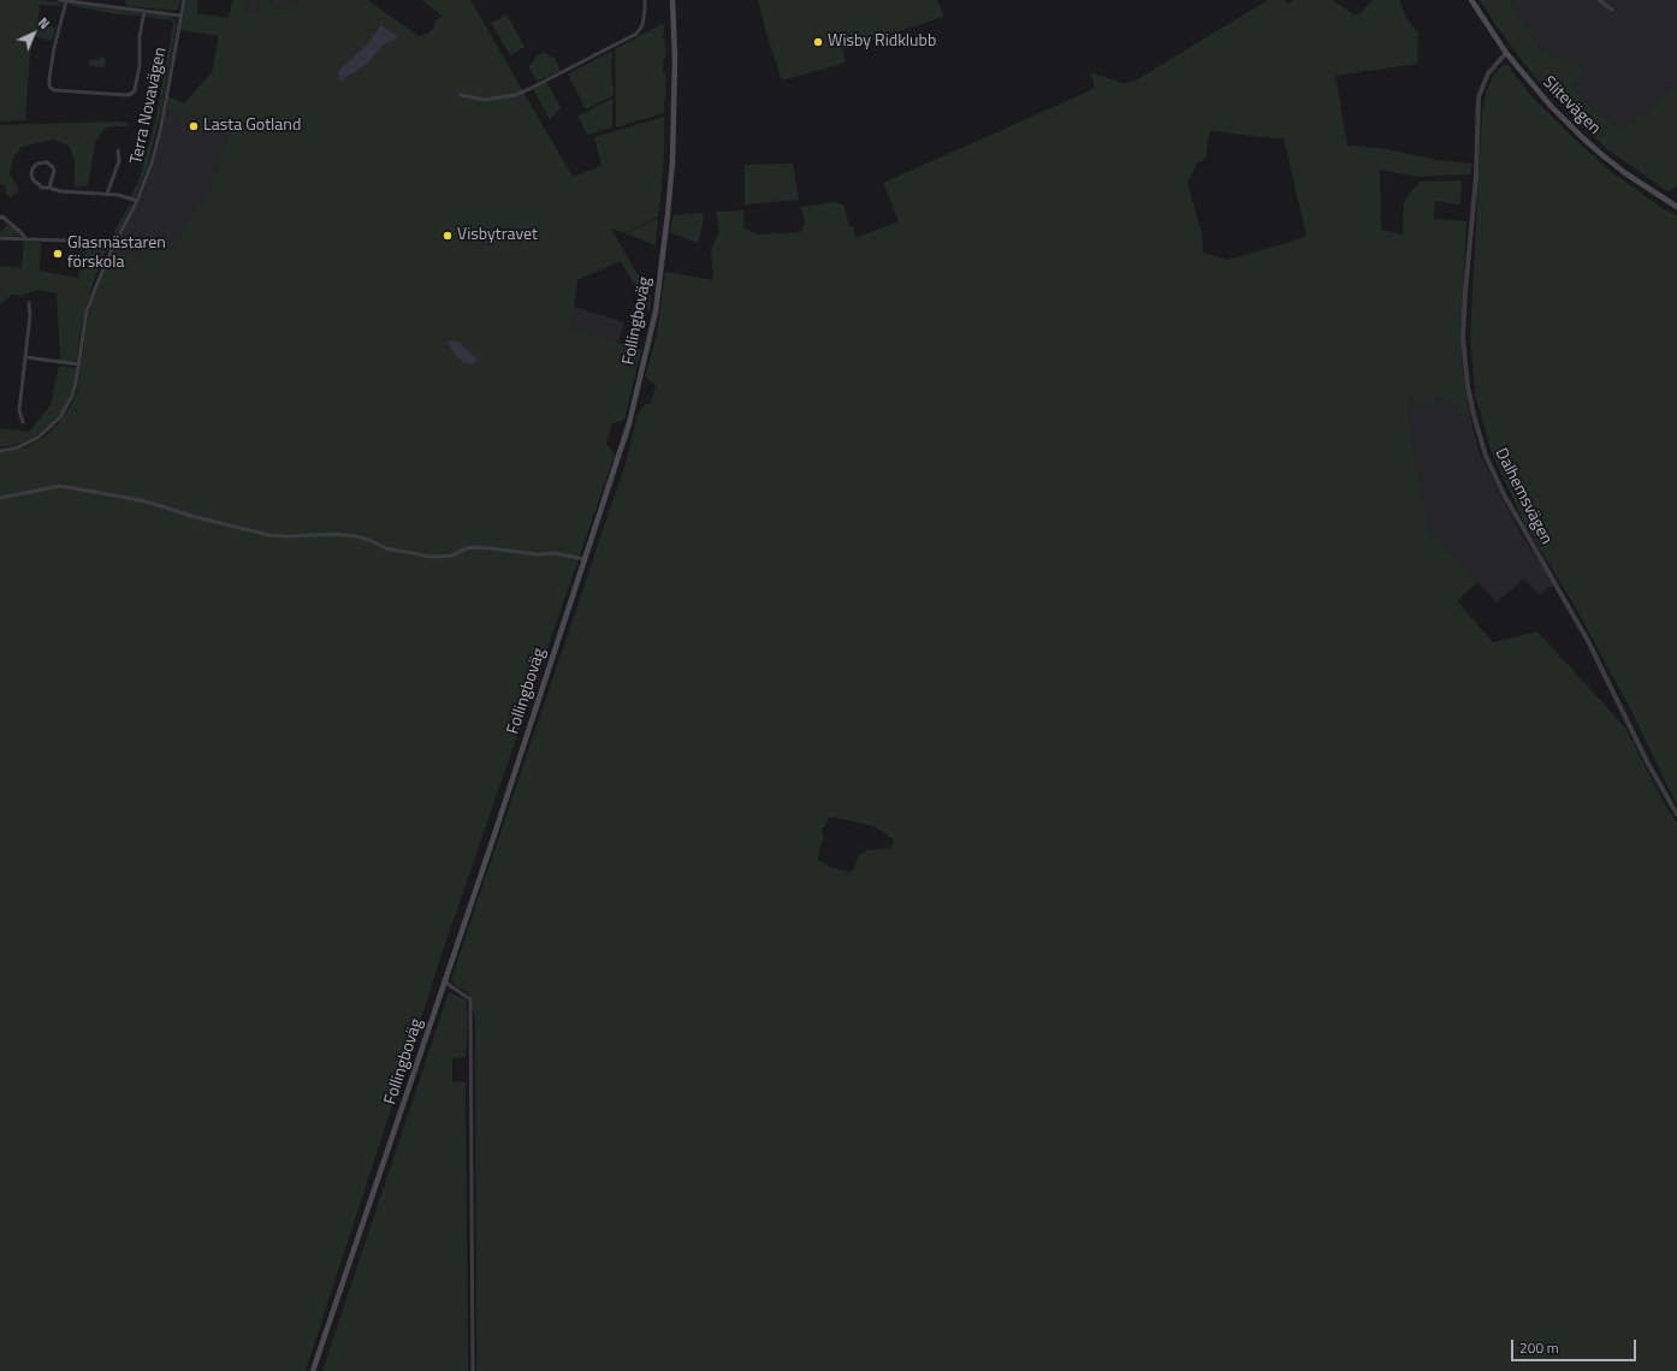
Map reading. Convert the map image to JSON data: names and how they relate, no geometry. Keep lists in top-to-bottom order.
{
  "streets": {
    "main road": ["Slitevägen", "Follingboväg"],
    "street": ["Terra Novavägen", "Dalhemsvägen"]
  },
  "crossings": [
    ["Slitevägen", "Dalhemsvägen"]
  ],
  "places": [
    "Wisby Ridklubb",
    "Lasta Gotland",
    "Visbytravet",
    "Glasmästaren förskola"
  ],
  "scale_bar": "200 m",
  "north": "top right"
}
